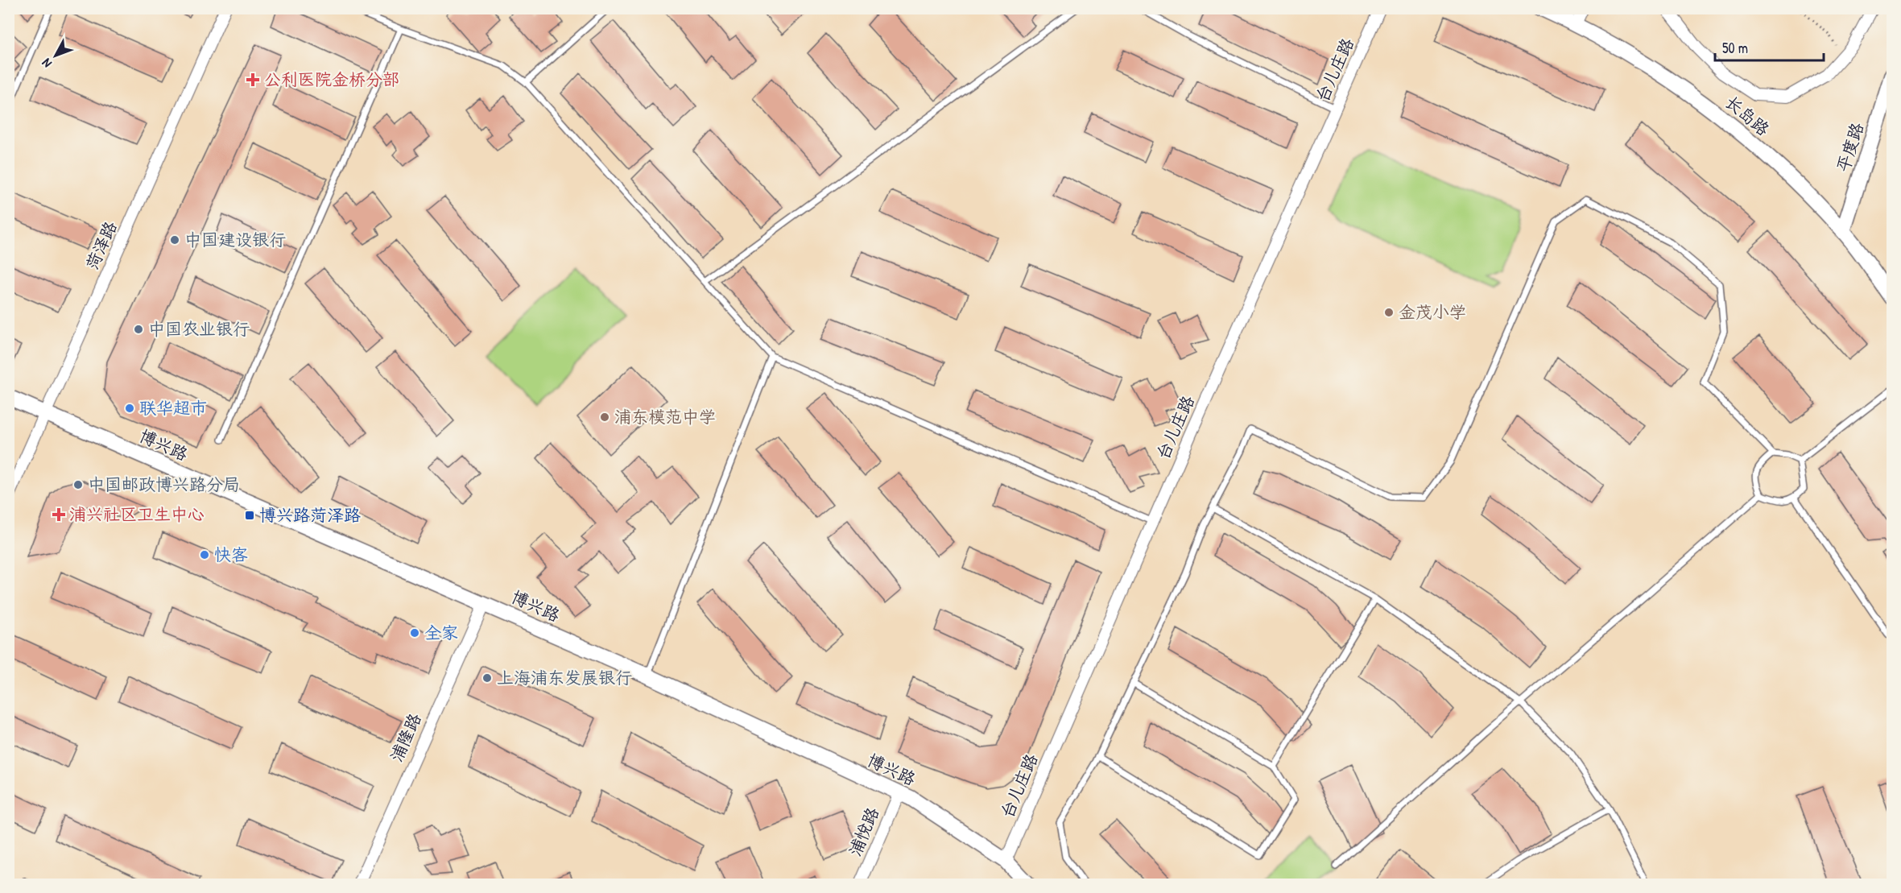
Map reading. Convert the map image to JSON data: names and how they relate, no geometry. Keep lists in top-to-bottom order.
{
  "streets": {
    "street": [
      "台儿庄路",
      "长岛路",
      "平度路",
      "菏泽路",
      "博兴路",
      "浦隆路",
      "浦悦路"
    ]
  },
  "crossings": [
    ["台儿庄路", "博兴路"],
    ["长岛路", "平度路"],
    ["菏泽路", "博兴路"],
    ["博兴路", "浦隆路"],
    ["博兴路", "浦悦路"]
  ],
  "places": {
    "health": ["公利医院金桥分部", "浦兴社区卫生中心"],
    "other": [
      "中国建设银行",
      "金茂小学",
      "中国农业银行",
      "联华超市",
      "浦东模范中学",
      "中国邮政博兴路分局",
      "快客",
      "全家",
      "上海浦东发展银行"
    ],
    "transit": ["博兴路菏泽路"]
  },
  "scale_bar": "50 m",
  "north": "bottom left"
}
